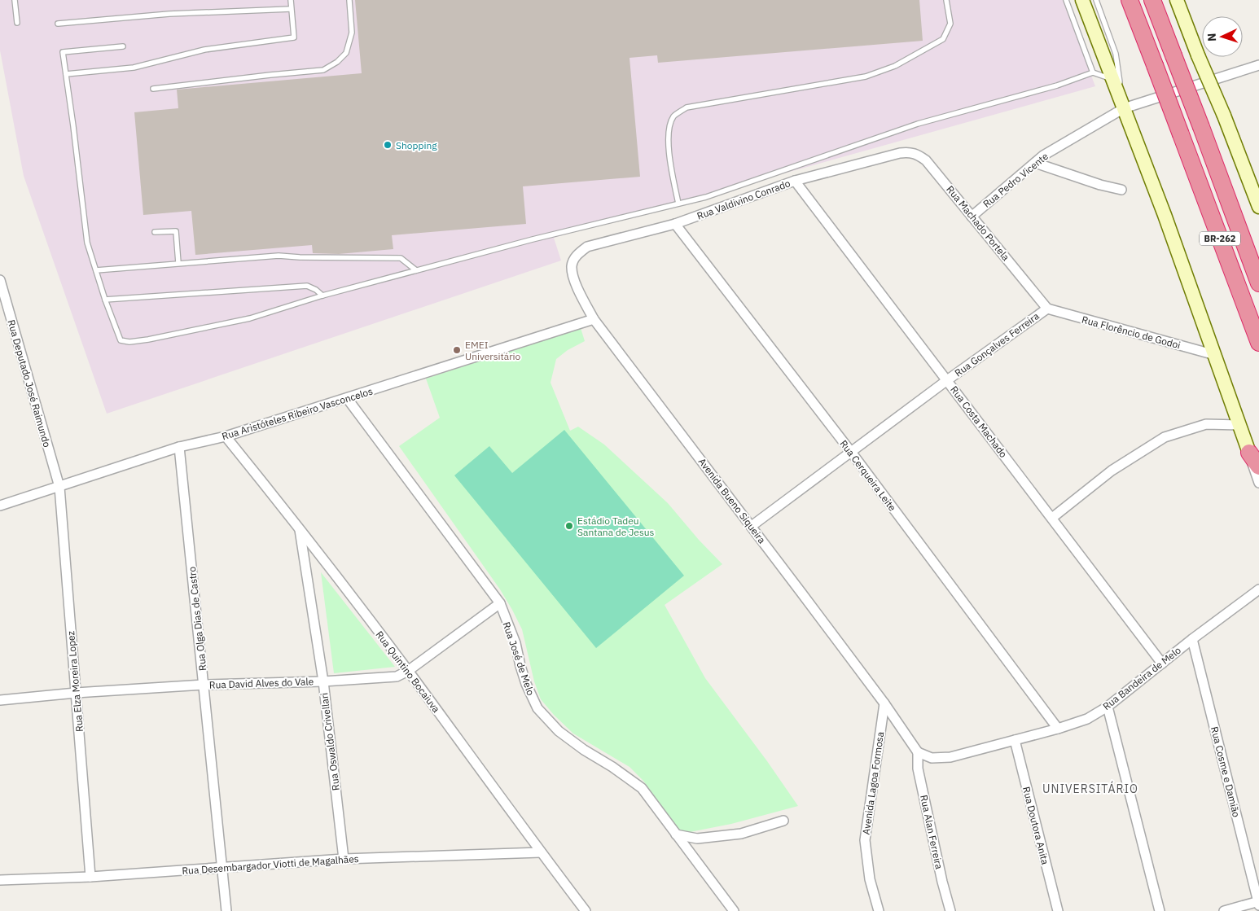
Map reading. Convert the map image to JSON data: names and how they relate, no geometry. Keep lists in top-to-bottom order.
{
  "streets": {
    "highway": ["BR-262"],
    "street": [
      "Rua Pedro Vicente",
      "Rua Valdivino Conrado",
      "Rua Machado Portela",
      "Rua Florêncio de Godoi",
      "Rua Gonçalves Ferreira",
      "Rua Deputado José Raimundo",
      "Rua Aristóteles Ribeiro Vasconcelos",
      "Rua Costa Machado",
      "Rua Cerqueira Leite",
      "Avenida Bueno Siqueira",
      "Rua Olga Dias de Castro",
      "Rua José de Melo",
      "Rua Quintino Bocaiuva",
      "Rua Bandeira de Melo",
      "Rua Elza Moreira Lopez",
      "Rua David Alves do Vale",
      "Rua Oswaldo Crivellari",
      "Rua Cosme e Damião",
      "Avenida Lagoa Formosa",
      "Rua Doutora Anita",
      "Rua Alan Ferreira",
      "Rua Desembargador Viotti de Magalhães"
    ]
  },
  "crossings": [
    ["Rua Pedro Vicente", "Rua Machado Portela"],
    ["Rua Valdivino Conrado", "Rua Machado Portela"],
    ["Rua Valdivino Conrado", "Rua Costa Machado"],
    ["Rua Valdivino Conrado", "Rua Cerqueira Leite"],
    ["Rua Valdivino Conrado", "Avenida Bueno Siqueira"],
    ["Rua Machado Portela", "Rua Florêncio de Godoi"],
    ["Rua Machado Portela", "Rua Gonçalves Ferreira"],
    ["Rua Florêncio de Godoi", "Rua Gonçalves Ferreira"],
    ["Rua Gonçalves Ferreira", "Rua Costa Machado"],
    ["Rua Gonçalves Ferreira", "Rua Cerqueira Leite"],
    ["Rua Gonçalves Ferreira", "Avenida Bueno Siqueira"],
    ["Rua Deputado José Raimundo", "Rua Aristóteles Ribeiro Vasconcelos"],
    ["Rua Deputado José Raimundo", "Rua Elza Moreira Lopez"],
    ["Rua Aristóteles Ribeiro Vasconcelos", "Avenida Bueno Siqueira"],
    ["Rua Aristóteles Ribeiro Vasconcelos", "Rua Olga Dias de Castro"],
    ["Rua Aristóteles Ribeiro Vasconcelos", "Rua José de Melo"],
    ["Rua Aristóteles Ribeiro Vasconcelos", "Rua Quintino Bocaiuva"],
    ["Rua Aristóteles Ribeiro Vasconcelos", "Rua Elza Moreira Lopez"],
    ["Rua Costa Machado", "Rua Bandeira de Melo"],
    ["Rua Cerqueira Leite", "Rua Bandeira de Melo"],
    ["Avenida Bueno Siqueira", "Rua Bandeira de Melo"],
    ["Avenida Bueno Siqueira", "Avenida Lagoa Formosa"],
    ["Avenida Bueno Siqueira", "Rua Alan Ferreira"],
    ["Rua Olga Dias de Castro", "Rua David Alves do Vale"],
    ["Rua Olga Dias de Castro", "Rua Desembargador Viotti de Magalhães"],
    ["Rua José de Melo", "Rua David Alves do Vale"],
    ["Rua Quintino Bocaiuva", "Rua David Alves do Vale"],
    ["Rua Quintino Bocaiuva", "Rua Oswaldo Crivellari"],
    ["Rua Quintino Bocaiuva", "Rua Desembargador Viotti de Magalhães"],
    ["Rua Bandeira de Melo", "Rua Cosme e Damião"],
    ["Rua Bandeira de Melo", "Rua Doutora Anita"],
    ["Rua Bandeira de Melo", "Rua Alan Ferreira"],
    ["Rua Elza Moreira Lopez", "Rua David Alves do Vale"],
    ["Rua Elza Moreira Lopez", "Rua Desembargador Viotti de Magalhães"],
    ["Rua David Alves do Vale", "Rua Oswaldo Crivellari"],
    ["Rua Oswaldo Crivellari", "Rua Desembargador Viotti de Magalhães"]
  ],
  "districts": ["UNIVERSITÁRIO"],
  "places": ["Shopping", "EMEI Universitário", "Estádio Tadeu Santana de Jesus"],
  "north": "left"
}
